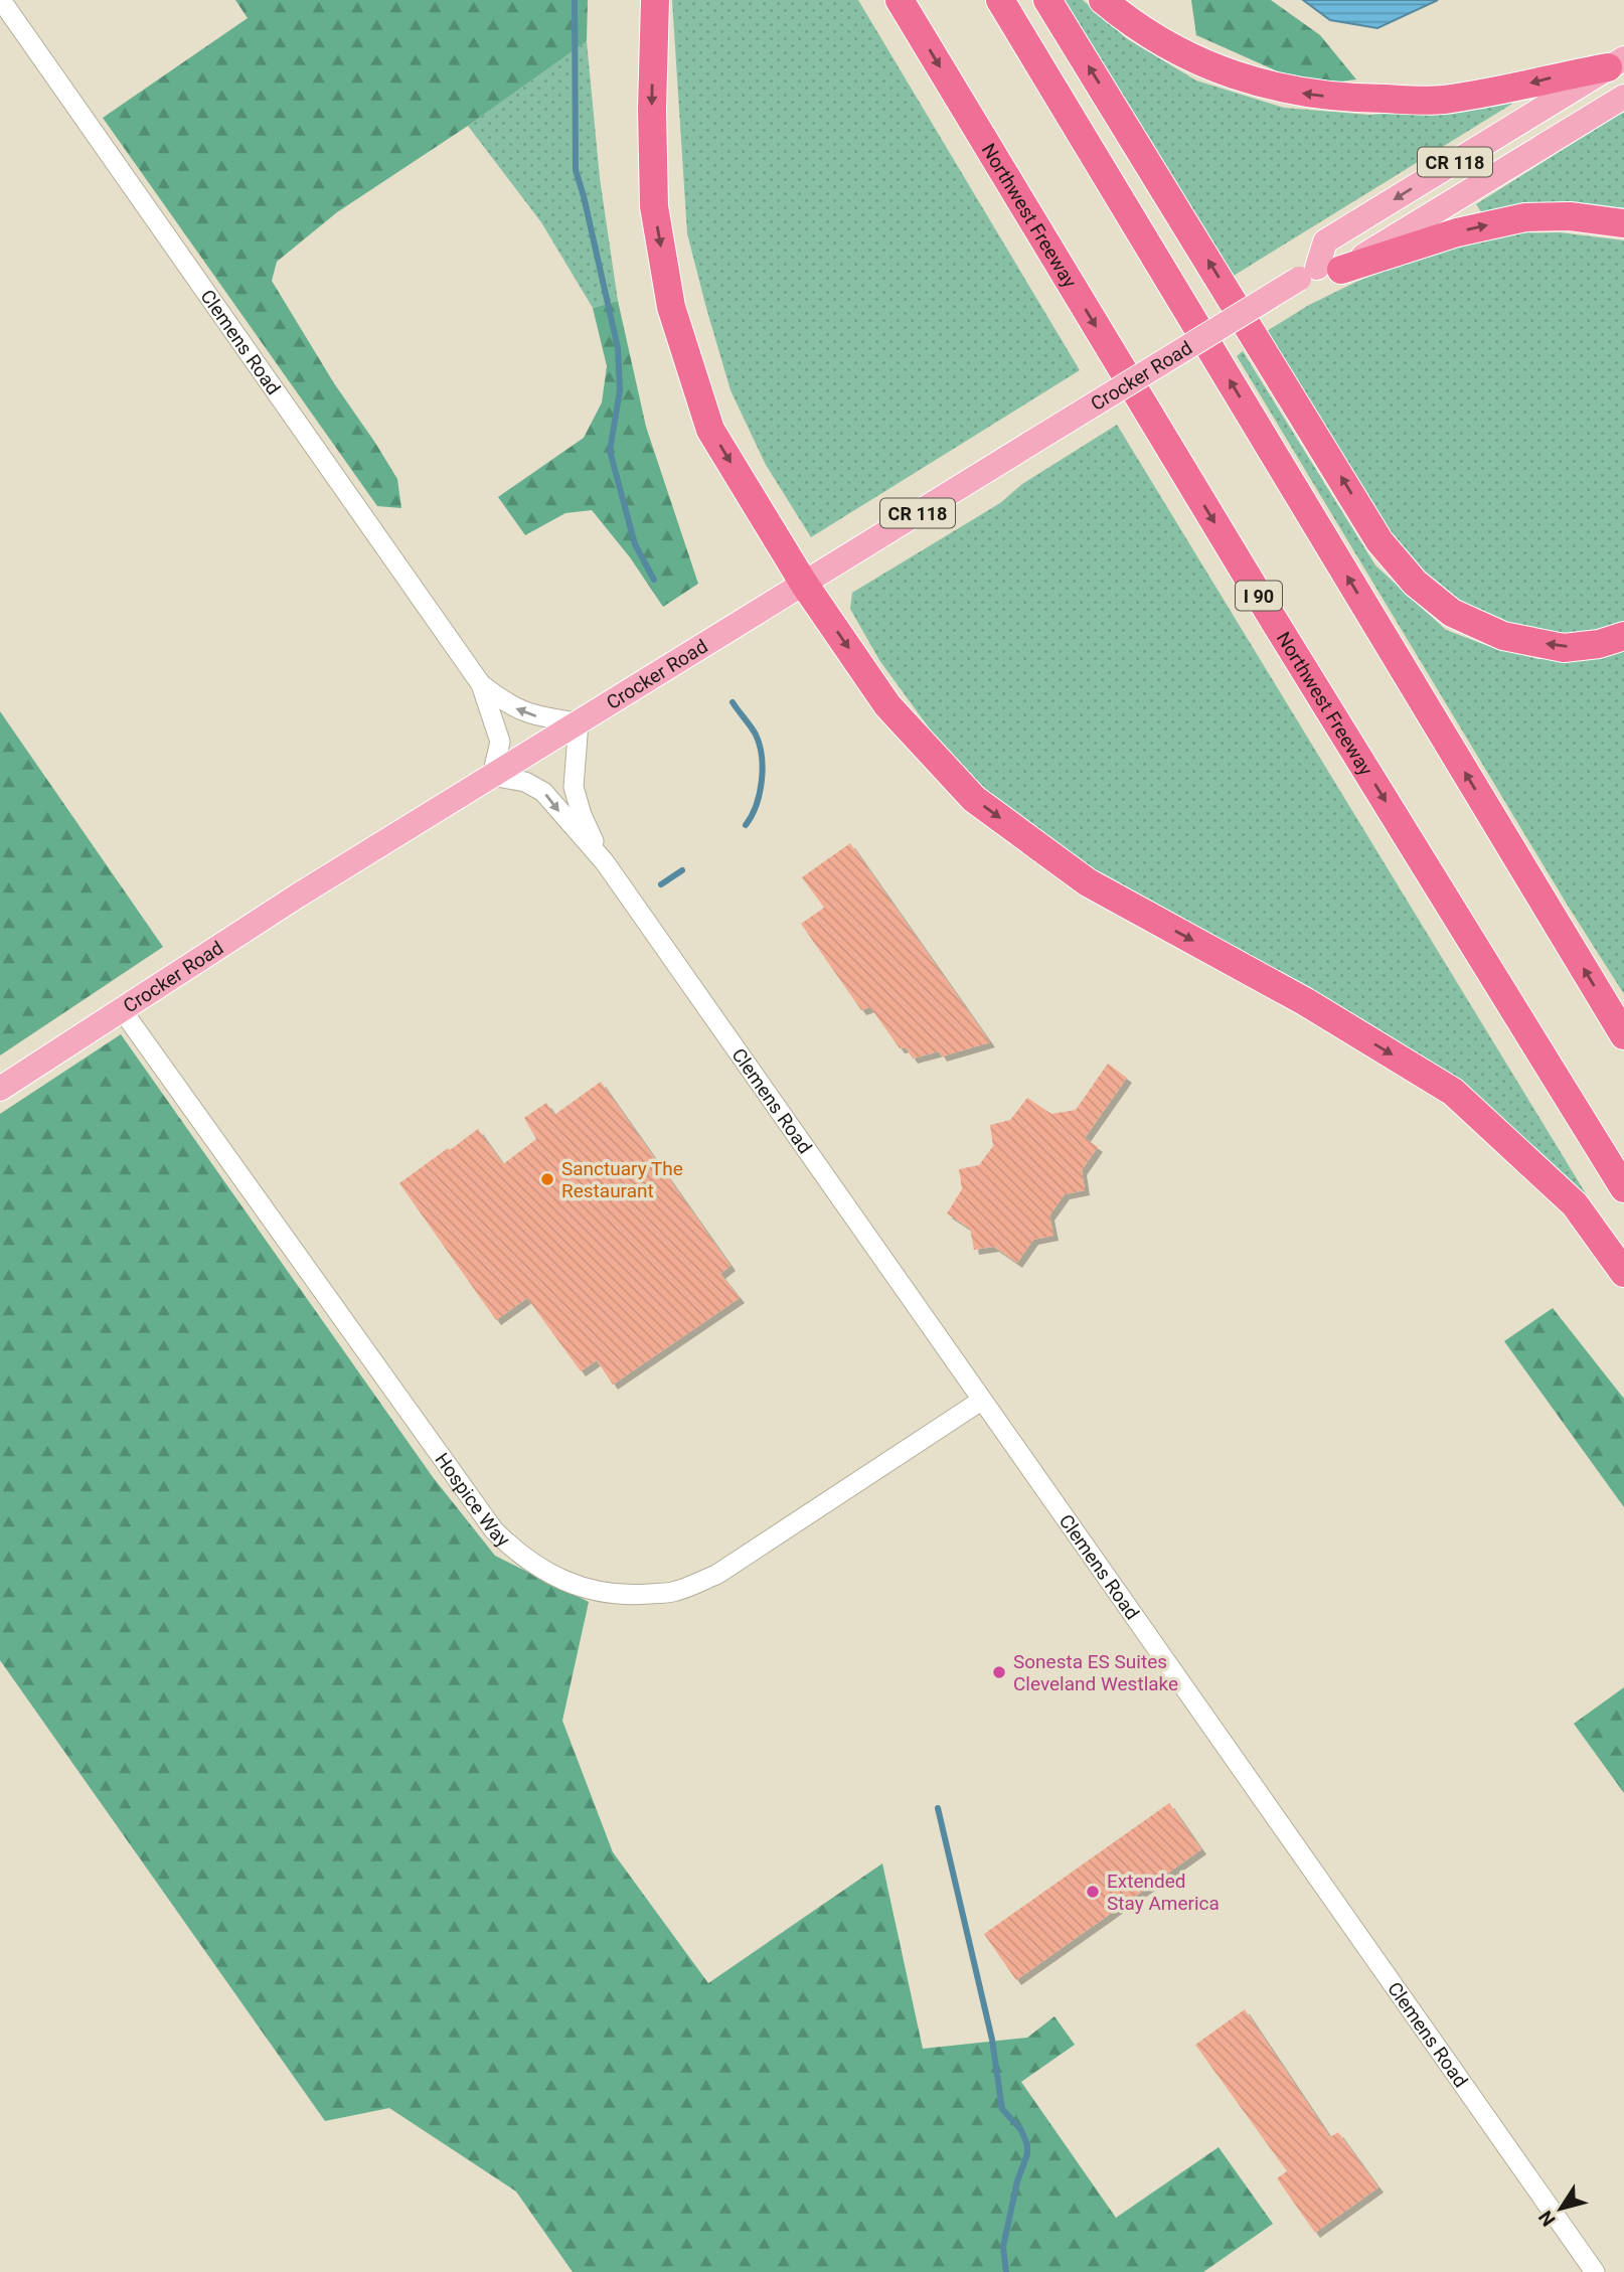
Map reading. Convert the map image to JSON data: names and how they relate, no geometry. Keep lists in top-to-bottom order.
{
  "streets": {
    "highway": ["Northwest Freeway", "I 90"],
    "main road": ["CR 118", "Crocker Road"],
    "street": ["Clemens Road", "Hospice Way"]
  },
  "crossings": [
    ["CR 118", "Crocker Road"],
    ["Clemens Road", "Crocker Road"],
    ["Clemens Road", "Hospice Way"],
    ["Crocker Road", "Hospice Way"]
  ],
  "places": ["Sanctuary The Restaurant", "Sonesta ES Suites Cleveland Westlake", "Extended Stay America"],
  "north": "bottom left"
}
